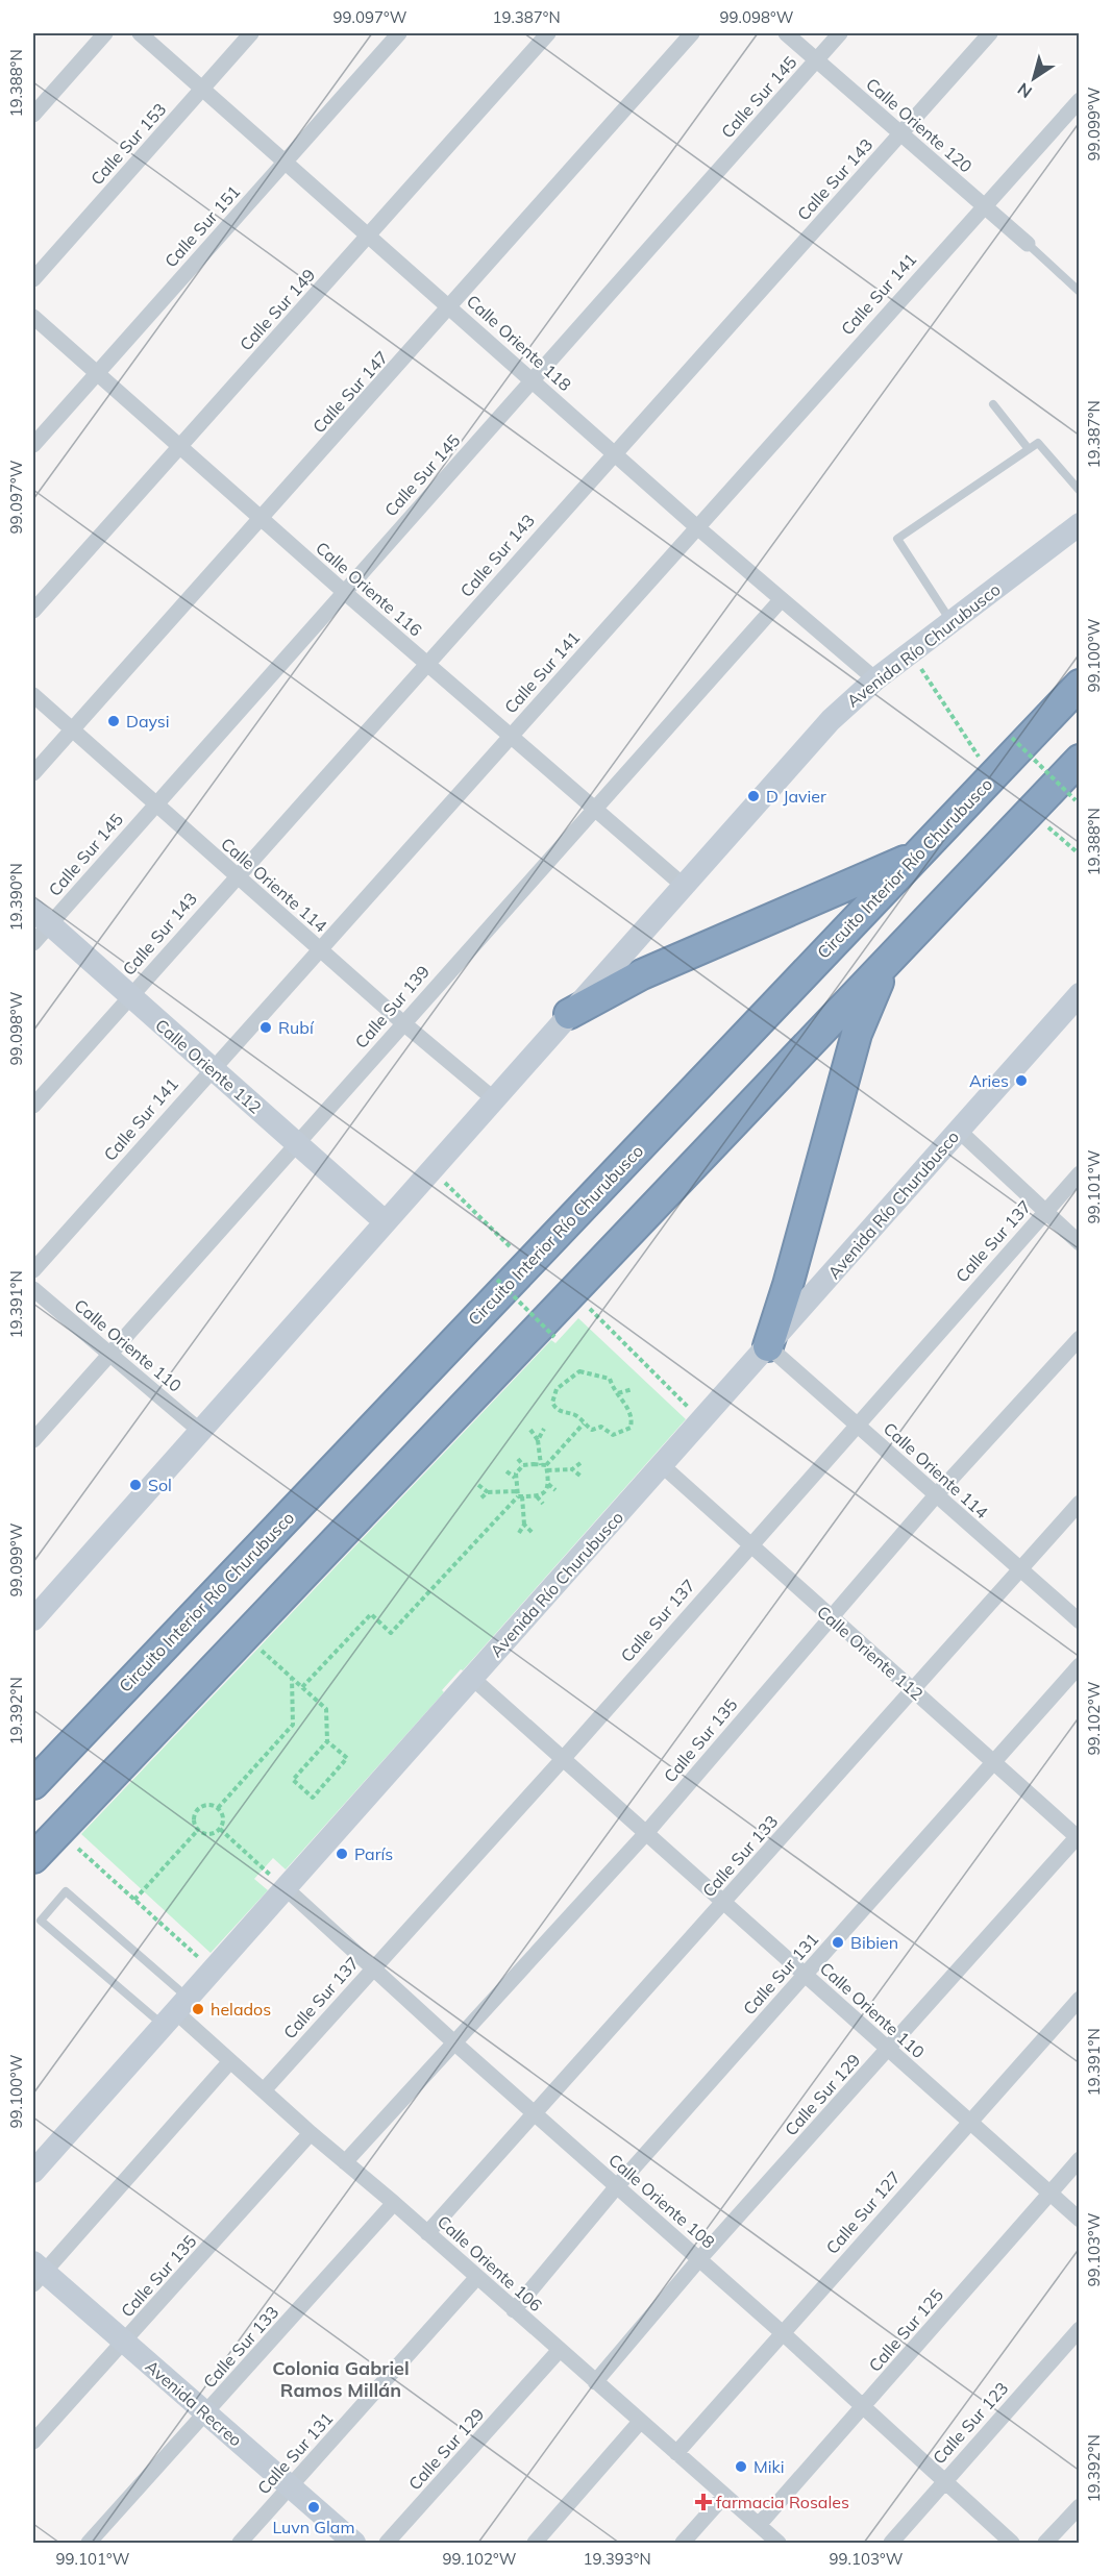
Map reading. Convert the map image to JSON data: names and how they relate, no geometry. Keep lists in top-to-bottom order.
{
  "streets": {
    "highway": ["Circuito Interior Río Churubusco"],
    "main road": ["Avenida Río Churubusco", "Calle Oriente 112", "Avenida Recreo"],
    "street": [
      "Calle Sur 145",
      "Calle Oriente 120",
      "Calle Sur 153",
      "Calle Sur 143",
      "Calle Sur 151",
      "Calle Sur 141",
      "Calle Sur 149",
      "Calle Oriente 118",
      "Calle Sur 147",
      "Calle Oriente 116",
      "Calle Oriente 114",
      "Calle Sur 139",
      "Calle Sur 137",
      "Calle Oriente 110",
      "Calle Sur 135",
      "Calle Sur 133",
      "Calle Sur 131",
      "Calle Sur 129",
      "Calle Oriente 108",
      "Calle Sur 127",
      "Calle Oriente 106",
      "Calle Sur 125",
      "Calle Sur 123"
    ]
  },
  "crossings": [
    ["Calle Sur 145", "Calle Oriente 120"],
    ["Calle Sur 145", "Calle Oriente 118"],
    ["Calle Sur 145", "Calle Oriente 116"],
    ["Calle Sur 145", "Calle Oriente 114"],
    ["Calle Sur 145", "Calle Oriente 112"],
    ["Calle Oriente 120", "Calle Sur 143"],
    ["Calle Oriente 120", "Calle Sur 141"],
    ["Calle Sur 153", "Calle Oriente 118"],
    ["Calle Sur 143", "Calle Oriente 118"],
    ["Calle Sur 143", "Calle Oriente 116"],
    ["Calle Sur 143", "Calle Oriente 114"],
    ["Calle Sur 143", "Calle Oriente 112"],
    ["Calle Sur 151", "Calle Oriente 118"],
    ["Calle Sur 151", "Calle Oriente 116"],
    ["Calle Sur 141", "Calle Oriente 118"],
    ["Calle Sur 141", "Calle Oriente 116"],
    ["Calle Sur 141", "Calle Oriente 114"],
    ["Calle Sur 141", "Calle Oriente 112"],
    ["Calle Sur 149", "Calle Oriente 118"],
    ["Calle Sur 149", "Calle Oriente 116"],
    ["Calle Oriente 118", "Calle Sur 147"],
    ["Calle Oriente 118", "Avenida Río Churubusco"],
    ["Calle Oriente 118", "Calle Sur 139"],
    ["Calle Sur 147", "Calle Oriente 116"],
    ["Calle Sur 147", "Calle Oriente 114"],
    ["Calle Oriente 116", "Avenida Río Churubusco"],
    ["Calle Oriente 116", "Calle Sur 139"],
    ["Avenida Río Churubusco", "Calle Oriente 114"],
    ["Avenida Río Churubusco", "Calle Oriente 112"],
    ["Avenida Río Churubusco", "Calle Oriente 110"],
    ["Avenida Río Churubusco", "Calle Oriente 108"],
    ["Avenida Río Churubusco", "Calle Oriente 106"],
    ["Calle Oriente 114", "Calle Sur 139"],
    ["Calle Oriente 114", "Calle Sur 137"],
    ["Calle Oriente 114", "Calle Sur 135"],
    ["Calle Oriente 114", "Calle Sur 133"],
    ["Calle Sur 139", "Calle Oriente 112"],
    ["Calle Sur 139", "Calle Oriente 110"],
    ["Calle Oriente 112", "Calle Sur 137"],
    ["Calle Oriente 112", "Calle Sur 135"],
    ["Calle Oriente 112", "Calle Sur 133"],
    ["Calle Oriente 112", "Calle Sur 131"],
    ["Calle Oriente 112", "Calle Sur 129"],
    ["Calle Sur 137", "Calle Oriente 110"],
    ["Calle Sur 137", "Calle Oriente 108"],
    ["Calle Sur 137", "Calle Oriente 106"],
    ["Calle Oriente 110", "Calle Sur 135"],
    ["Calle Oriente 110", "Calle Sur 133"],
    ["Calle Oriente 110", "Calle Sur 131"],
    ["Calle Oriente 110", "Calle Sur 129"],
    ["Calle Oriente 110", "Calle Sur 127"],
    ["Calle Oriente 110", "Calle Sur 125"],
    ["Calle Sur 135", "Calle Oriente 108"],
    ["Calle Sur 135", "Calle Oriente 106"],
    ["Calle Sur 135", "Avenida Recreo"],
    ["Calle Sur 133", "Calle Oriente 108"],
    ["Calle Sur 133", "Calle Oriente 106"],
    ["Calle Sur 133", "Avenida Recreo"],
    ["Calle Sur 131", "Calle Oriente 108"],
    ["Calle Sur 131", "Calle Oriente 106"],
    ["Calle Sur 131", "Avenida Recreo"],
    ["Calle Sur 129", "Calle Oriente 108"],
    ["Calle Sur 129", "Calle Oriente 106"],
    ["Calle Oriente 108", "Calle Sur 127"],
    ["Calle Oriente 108", "Calle Sur 125"],
    ["Calle Oriente 108", "Calle Sur 123"],
    ["Calle Sur 127", "Calle Oriente 106"],
    ["Calle Oriente 106", "Calle Sur 125"]
  ],
  "districts": ["Colonia Gabriel Ramos Millán"],
  "places": {
    "other": [
      "Daysi",
      "D Javier",
      "Rubí",
      "Aries",
      "Sol",
      "París",
      "Bibien",
      "helados",
      "Miki",
      "Luvn Glam"
    ],
    "health": ["farmacia Rosales"]
  },
  "north": "bottom left",
  "coordinates": [
    "99.097°W",
    "19.387°N",
    "99.098°W",
    "19.388°N",
    "99.099°W",
    "99.100°W",
    "19.390°N",
    "99.101°W",
    "19.391°N",
    "19.392°N",
    "99.102°W",
    "99.103°W",
    "19.393°N"
  ]
}
